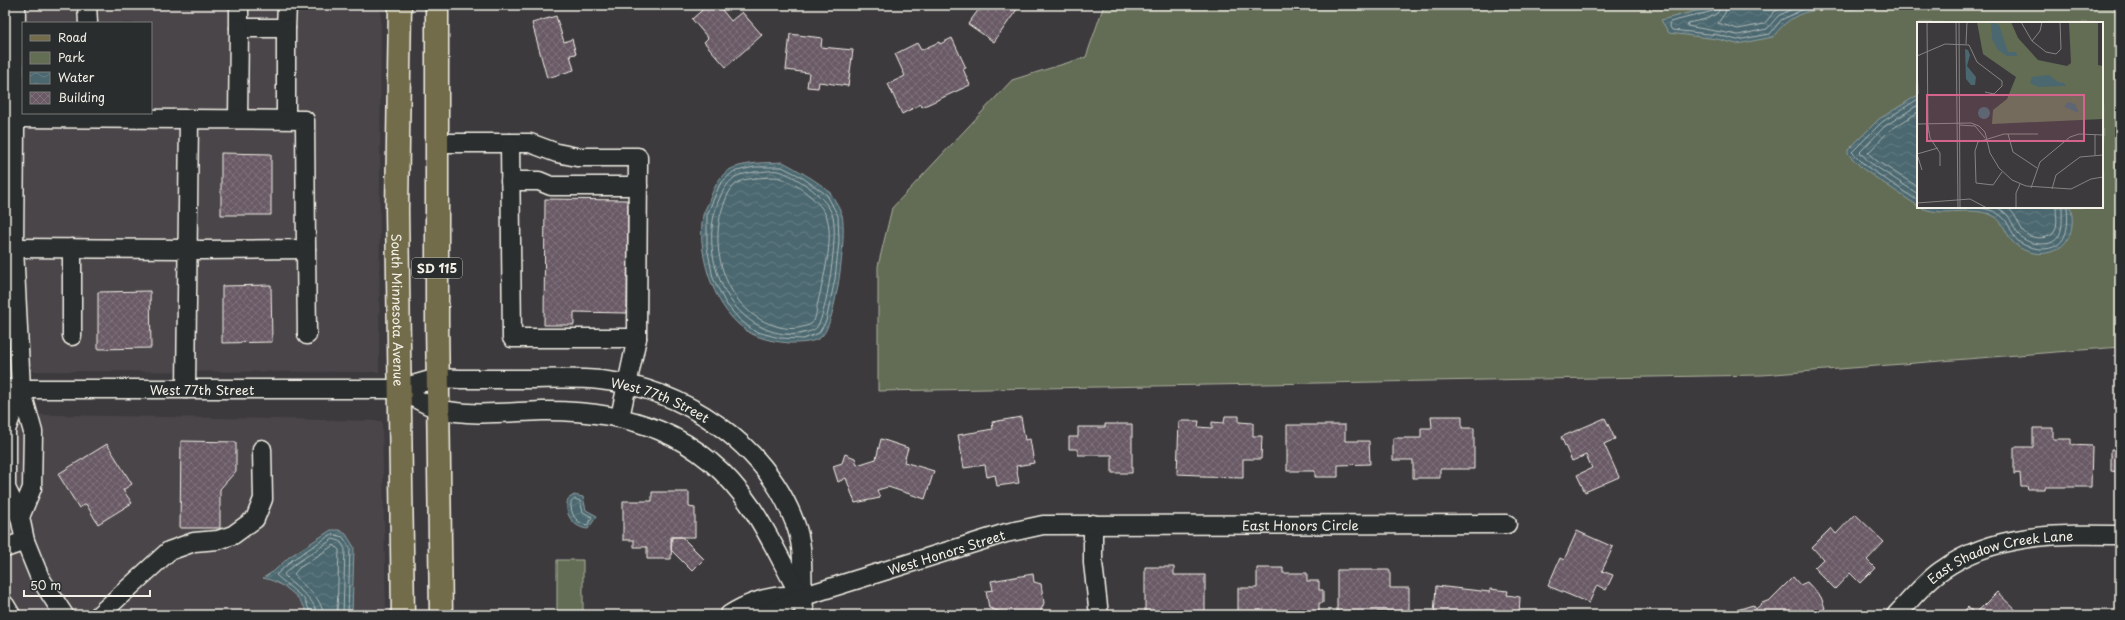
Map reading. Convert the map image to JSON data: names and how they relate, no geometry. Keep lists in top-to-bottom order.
{
  "streets": {
    "main road": ["SD 115", "South Minnesota Avenue"],
    "street": [
      "West 77th Street",
      "East Honors Circle",
      "West Honors Street",
      "East Shadow Creek Lane"
    ]
  },
  "crossings": [
    ["SD 115", "West 77th Street"],
    ["South Minnesota Avenue", "West 77th Street"],
    ["West 77th Street", "West Honors Street"],
    ["East Honors Circle", "West Honors Street"]
  ],
  "legend": [
    "Road",
    "Park",
    "Water",
    "Building"
  ],
  "scale_bar": "50 m"
}
